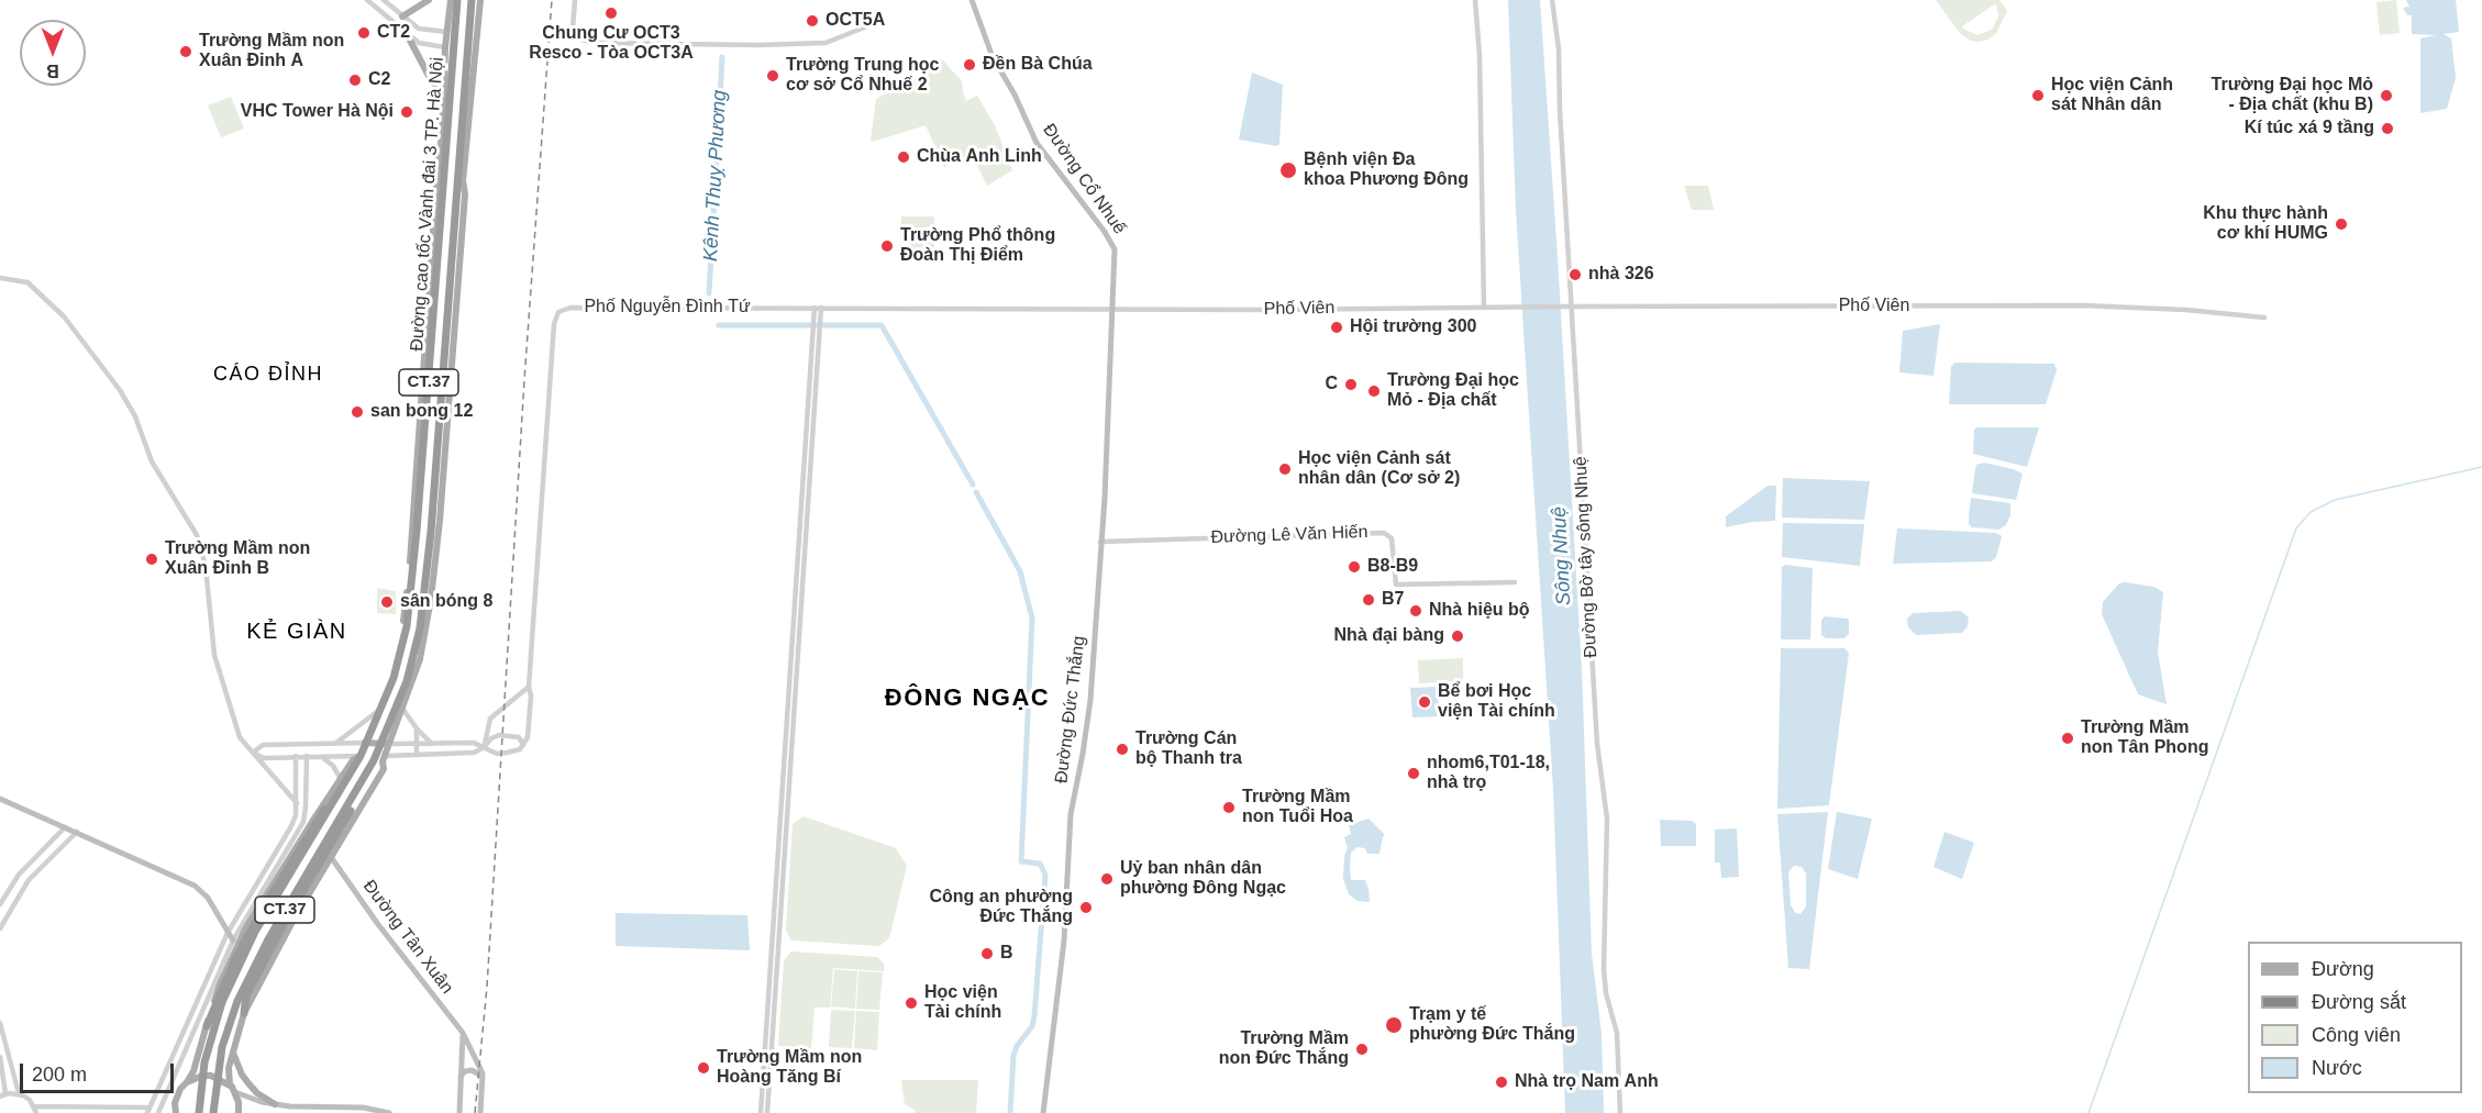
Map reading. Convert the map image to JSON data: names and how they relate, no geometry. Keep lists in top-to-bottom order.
{
  "streets": {
    "highway": ["Đường cao tốc Vành đai 3 TP. Hà Nội", "CT.37"],
    "main road": ["Đường Cổ Nhuế", "Đường Đức Thắng", "Đường Tân Xuân"],
    "street": [
      "Phố Viên",
      "Phố Nguyễn Đình Tứ",
      "Đường Lê Văn Hiến",
      "Đường Bờ tây sông Nhuệ"
    ]
  },
  "crossings": [
    ["Đường Cổ Nhuế", "Phố Viên"],
    ["Đường Cổ Nhuế", "Phố Nguyễn Đình Tứ"],
    ["Đường Cổ Nhuế", "Đường Đức Thắng"],
    ["Phố Viên", "Phố Nguyễn Đình Tứ"],
    ["Phố Viên", "Đường Bờ tây sông Nhuệ"],
    ["Phố Viên", "Đường Đức Thắng"],
    ["Phố Nguyễn Đình Tứ", "Đường Đức Thắng"],
    ["Đường Lê Văn Hiến", "Đường Đức Thắng"]
  ],
  "districts": ["CÁO ĐỈNH", "KẺ GIÀN", "ĐÔNG NGẠC"],
  "water": ["Kênh Thuỵ Phương", "Sông Nhuệ"],
  "places": [
    "Chung Cư OCT3 Resco - Tòa OCT3A",
    "OCT5A",
    "CT2",
    "Trường Mầm non Xuân Đỉnh A",
    "Đền Bà Chúa",
    "Trường Trung học cơ sở Cổ Nhuế 2",
    "C2",
    "Học viện Cảnh sát Nhân dân",
    "Trường Đại học Mỏ - Địa chất (khu B)",
    "VHC Tower Hà Nội",
    "Kí túc xá 9 tầng",
    "Chùa Anh Linh",
    "Bệnh viện Đa khoa Phương Đông",
    "Khu thực hành cơ khí HUMG",
    "Trường Phổ thông Đoàn Thị Điểm",
    "nhà 326",
    "Hội trường 300",
    "C",
    "Trường Đại học Mỏ - Địa chất",
    "san bong 12",
    "Học viện Cảnh sát nhân dân (Cơ sở 2)",
    "Trường Mầm non Xuân Đỉnh B",
    "B8-B9",
    "B7",
    "sân bóng 8",
    "Nhà hiệu bộ",
    "Nhà đại bàng",
    "Bể bơi Học viện Tài chính",
    "Trường Mầm non Tân Phong",
    "Trường Cán bộ Thanh tra",
    "nhom6,T01-18, nhà trọ",
    "Trường Mầm non Tuổi Hoa",
    "Uỷ ban nhân dân phường Đông Ngạc",
    "Công an phường Đức Thắng",
    "B",
    "Học viện Tài chính",
    "Trạm y tế phường Đức Thắng",
    "Trường Mầm non Đức Thắng",
    "Trường Mầm non Hoàng Tăng Bí",
    "Nhà trọ Nam Anh"
  ],
  "legend": [
    "Đường",
    "Đường sắt",
    "Công viên",
    "Nước"
  ],
  "scale_bar": "200 m",
  "north": "bottom"
}
